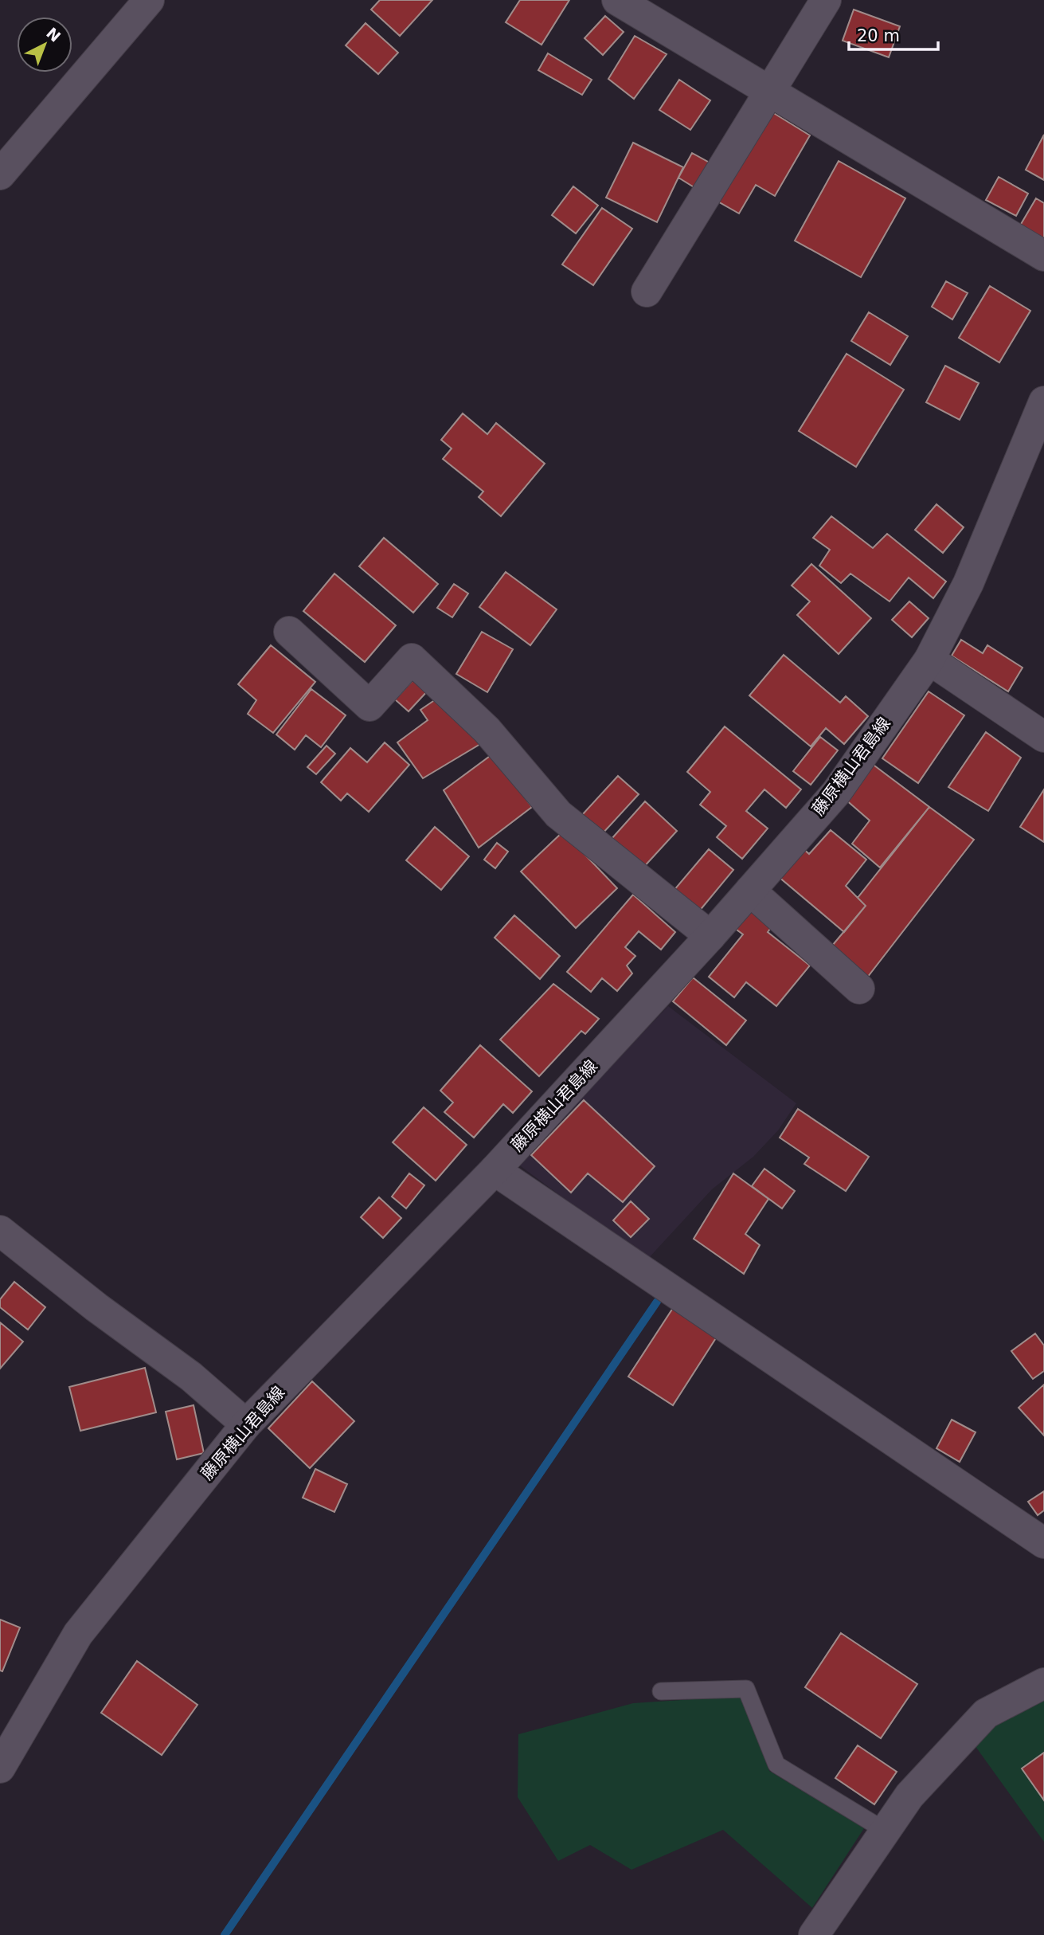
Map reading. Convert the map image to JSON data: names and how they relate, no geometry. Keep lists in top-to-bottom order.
{
  "streets": {
    "street": ["藤原横山君島線"]
  },
  "scale_bar": "20 m",
  "north": "top right"
}
